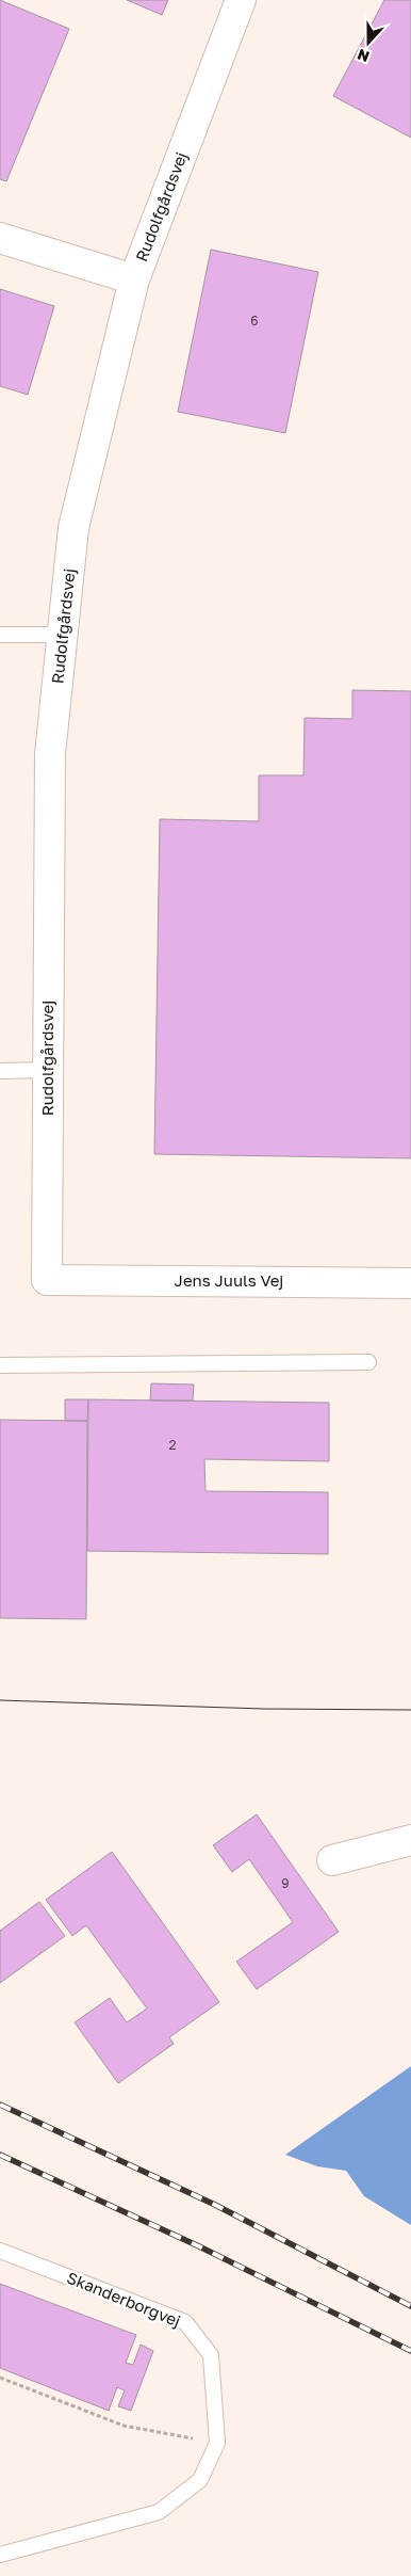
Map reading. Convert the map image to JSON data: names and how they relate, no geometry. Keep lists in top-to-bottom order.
{
  "streets": {
    "street": ["Rudolfgårdsvej", "Jens Juuls Vej"],
    "lane": ["Skanderborgvej"]
  },
  "crossings": [
    ["Rudolfgårdsvej", "Jens Juuls Vej"]
  ],
  "house_numbers": ["6", "2", "9"],
  "north": "bottom"
}
